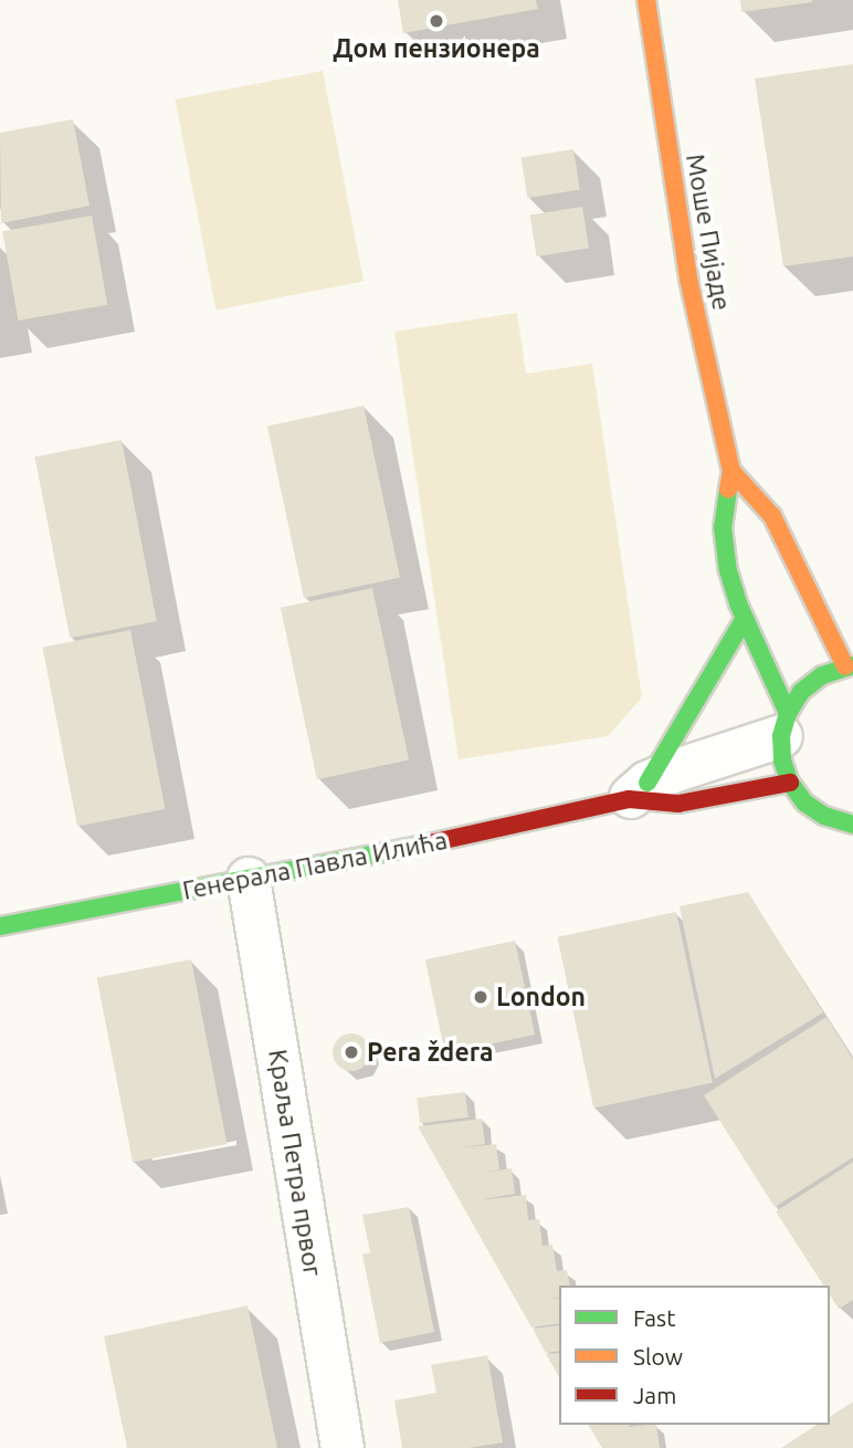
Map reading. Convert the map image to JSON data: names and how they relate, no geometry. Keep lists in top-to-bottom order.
{
  "streets": {
    "street": ["Моше Пијаде", "Генерала Павла Илића", "Краља Петра првог"]
  },
  "crossings": [
    ["Моше Пијаде", "Генерала Павла Илића"],
    ["Генерала Павла Илића", "Краља Петра првог"]
  ],
  "places": ["Дом пензионера", "London", "Pera ždera"],
  "legend": ["Fast", "Slow", "Jam"]
}
